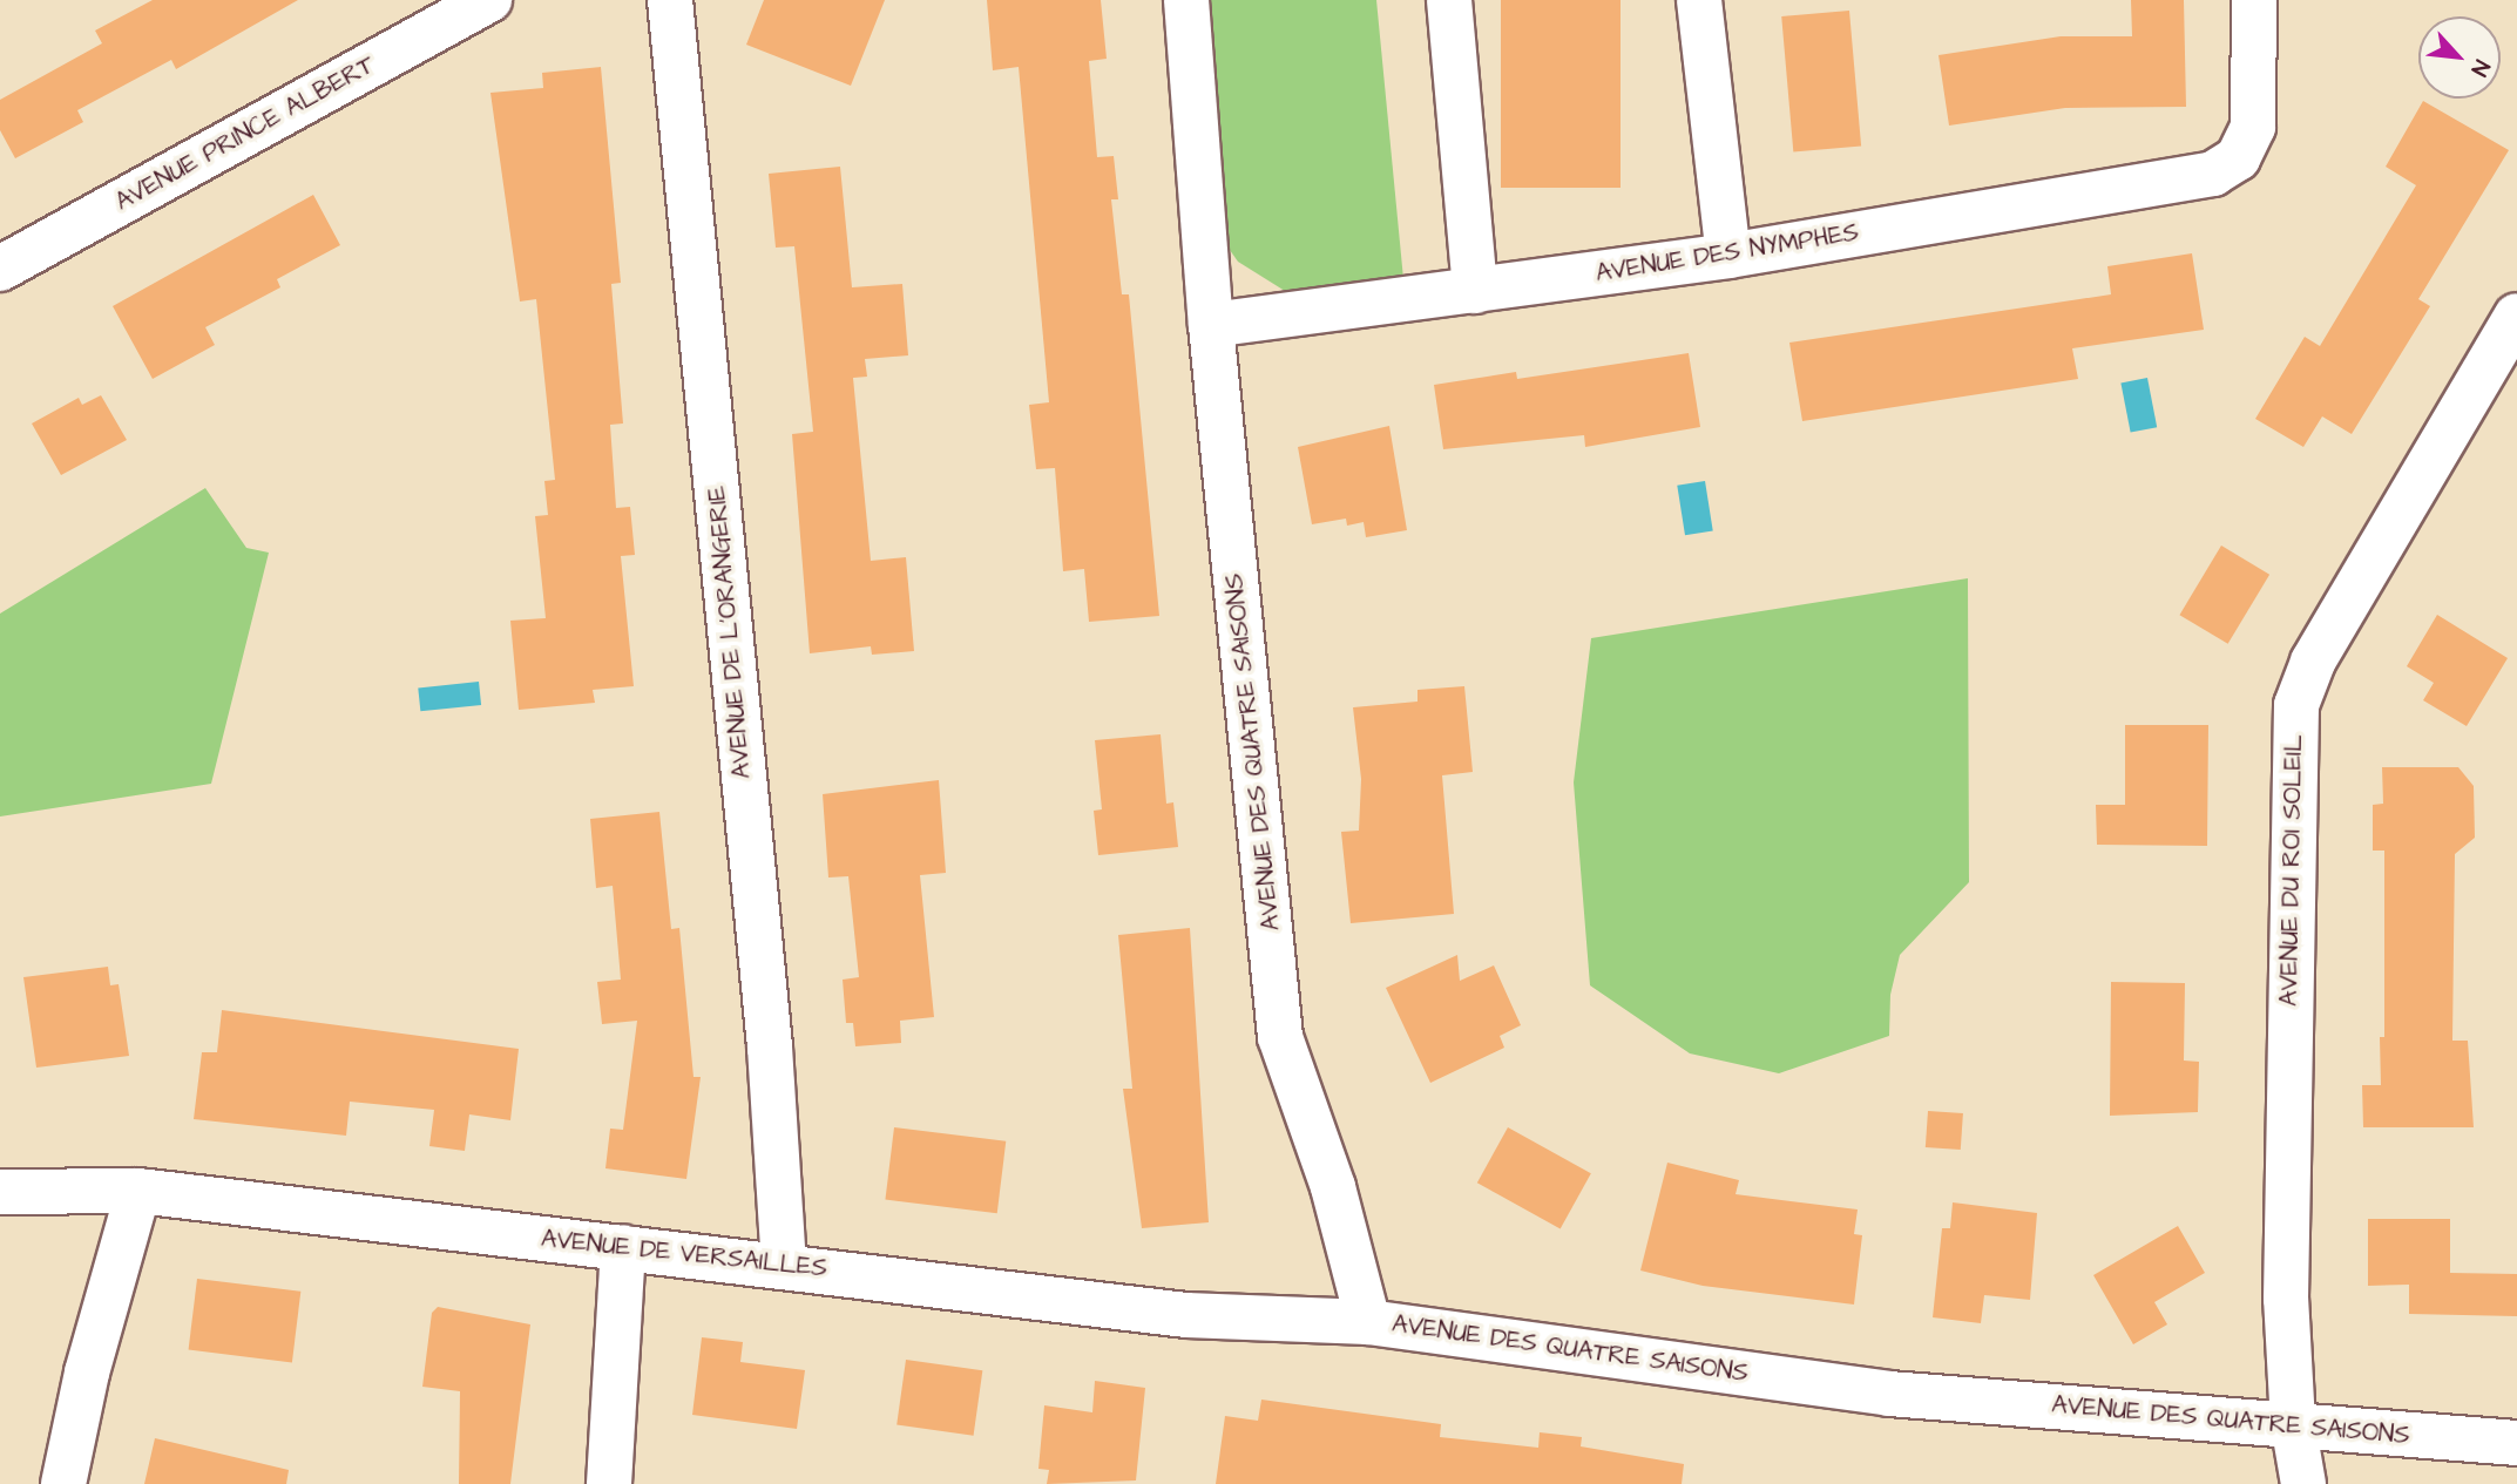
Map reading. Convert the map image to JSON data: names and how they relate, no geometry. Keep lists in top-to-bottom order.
{
  "streets": {
    "street": [
      "AVENUE PRINCE ALBERT",
      "AVENUE DES NYMPHES",
      "AVENUE DE L'ORANGERIE",
      "AVENUE DES QUATRE SAISONS",
      "AVENUE DU ROI SOLEIL",
      "AVENUE DE VERSAILLES"
    ]
  },
  "crossings": [
    ["AVENUE DES NYMPHES", "AVENUE DES QUATRE SAISONS"],
    ["AVENUE DE L'ORANGERIE", "AVENUE DE VERSAILLES"],
    ["AVENUE DES QUATRE SAISONS", "AVENUE DU ROI SOLEIL"],
    ["AVENUE DES QUATRE SAISONS", "AVENUE DE VERSAILLES"]
  ],
  "north": "bottom right"
}
